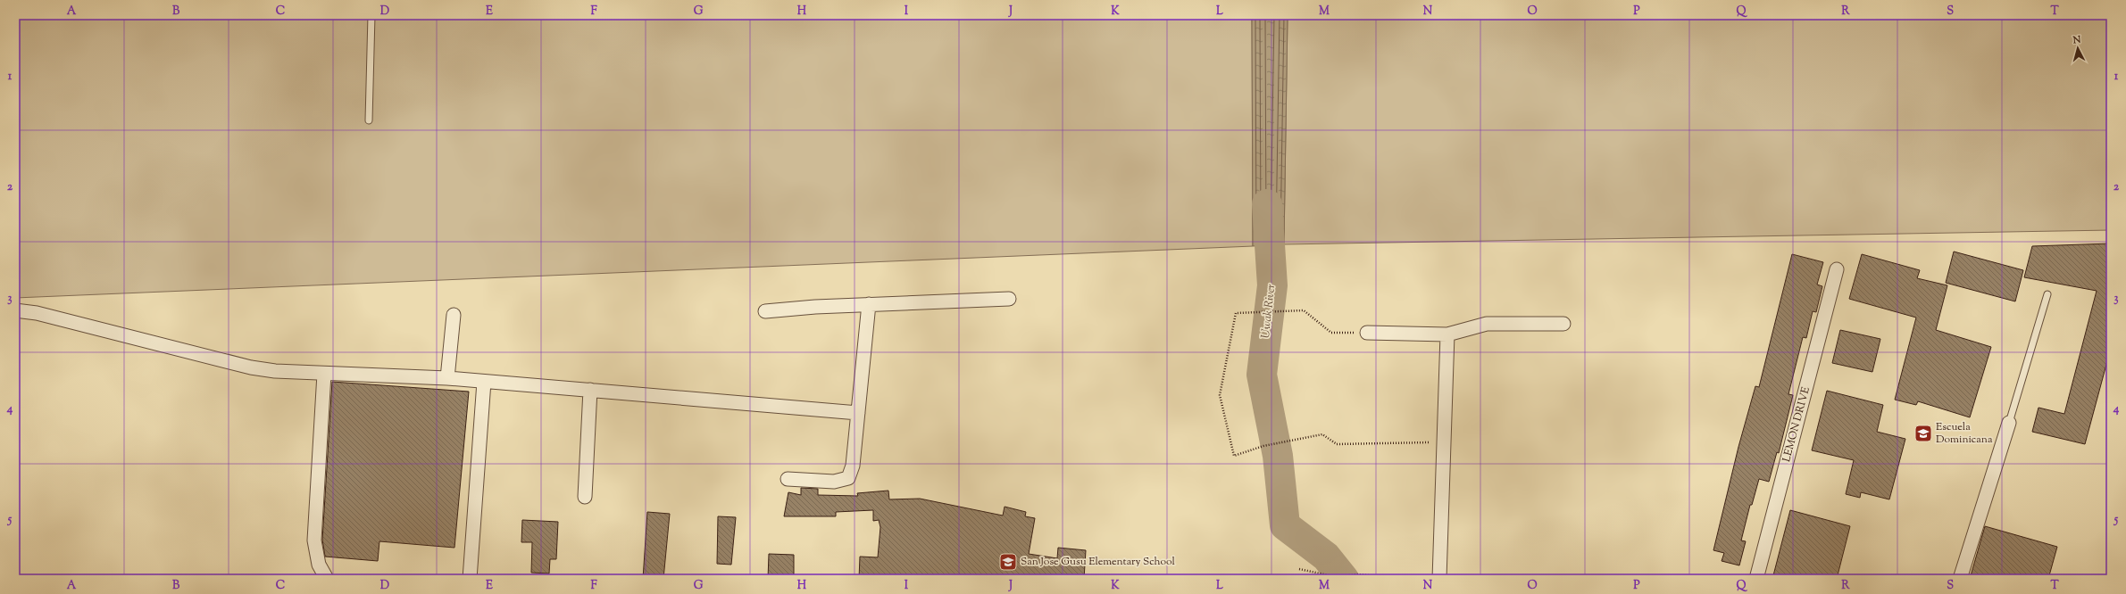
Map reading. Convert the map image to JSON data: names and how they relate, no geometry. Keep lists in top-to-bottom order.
{
  "streets": {
    "street": ["LEMON DRIVE"]
  },
  "water": ["Uwak River"],
  "places": {
    "school or university": ["Escuela Dominicana", "San Jose Gusu Elementary School"]
  },
  "north": "top",
  "grid": {
    "columns": [
      "A",
      "B",
      "C",
      "D",
      "E",
      "F",
      "G",
      "H",
      "I",
      "J",
      "K",
      "L",
      "M",
      "N",
      "O",
      "P",
      "Q",
      "R",
      "S",
      "T"
    ],
    "rows": [
      "1",
      "2",
      "3",
      "4",
      "5"
    ]
  }
}
